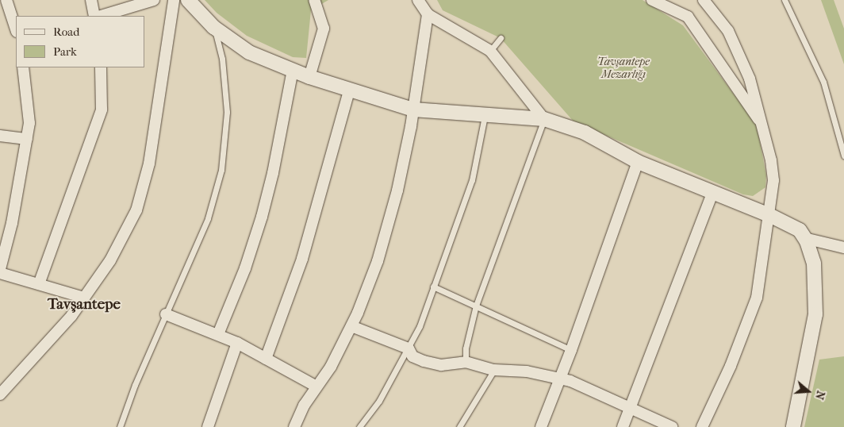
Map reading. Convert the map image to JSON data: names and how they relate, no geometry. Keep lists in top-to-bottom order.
{
  "districts": ["Tavşantepe"],
  "parks": ["Tavşantepe Mezarlığı"],
  "legend": ["Road", "Park"],
  "north": "right"
}
